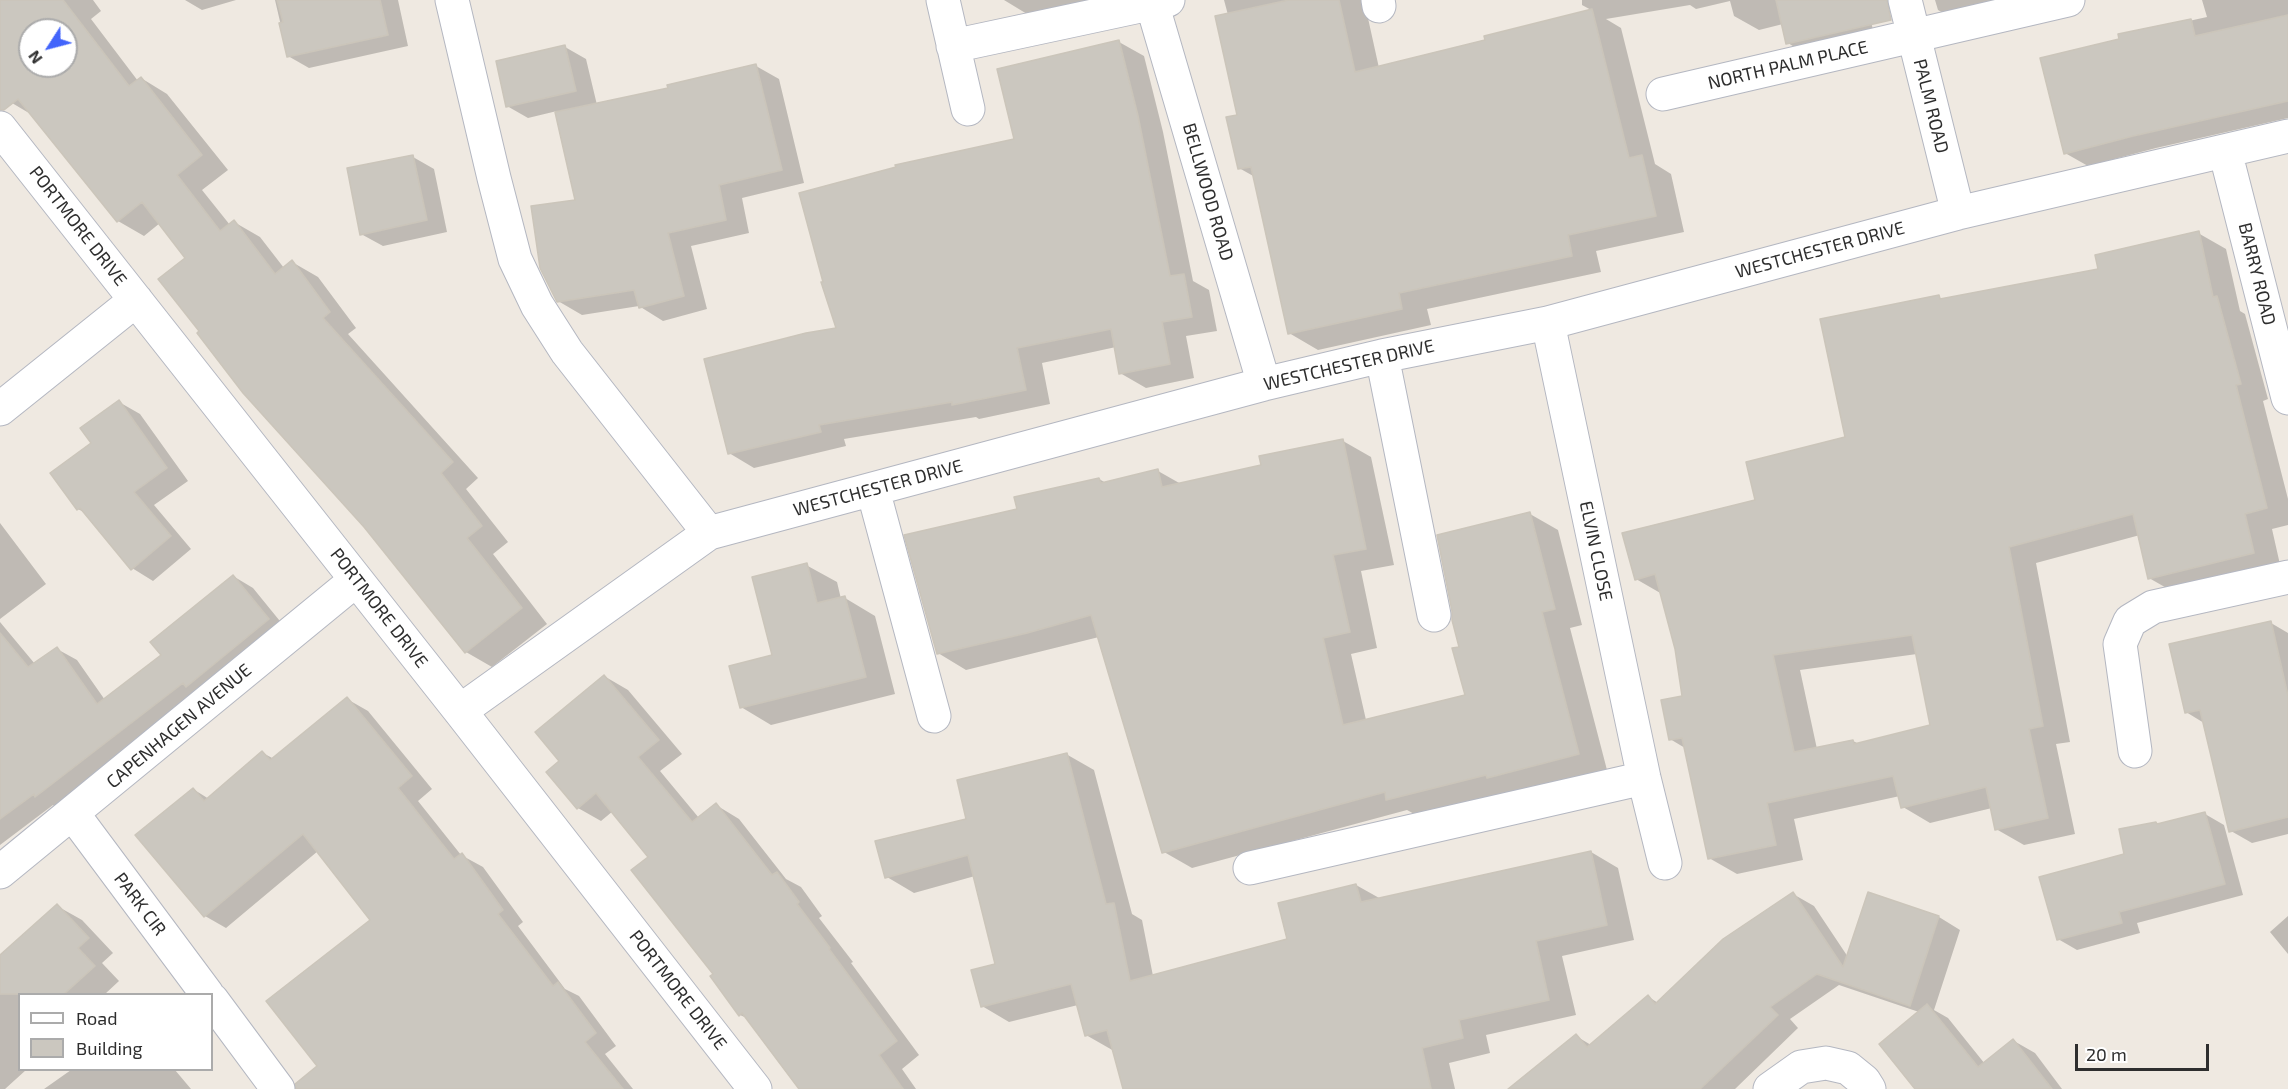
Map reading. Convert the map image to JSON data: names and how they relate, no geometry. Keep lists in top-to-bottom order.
{
  "streets": {
    "street": [
      "NORTH PALM PLACE",
      "PALM ROAD",
      "BELLWOOD ROAD",
      "PORTMORE DRIVE",
      "WESTCHESTER DRIVE",
      "BARRY ROAD",
      "ELVIN CLOSE",
      "CAPENHAGEN AVENUE",
      "PARK CIR"
    ]
  },
  "crossings": [
    ["NORTH PALM PLACE", "PALM ROAD"],
    ["PALM ROAD", "WESTCHESTER DRIVE"],
    ["BELLWOOD ROAD", "WESTCHESTER DRIVE"],
    ["PORTMORE DRIVE", "WESTCHESTER DRIVE"],
    ["PORTMORE DRIVE", "CAPENHAGEN AVENUE"],
    ["WESTCHESTER DRIVE", "BARRY ROAD"],
    ["WESTCHESTER DRIVE", "ELVIN CLOSE"],
    ["CAPENHAGEN AVENUE", "PARK CIR"]
  ],
  "legend": ["Road", "Building"],
  "scale_bar": "20 m",
  "north": "bottom left"
}
